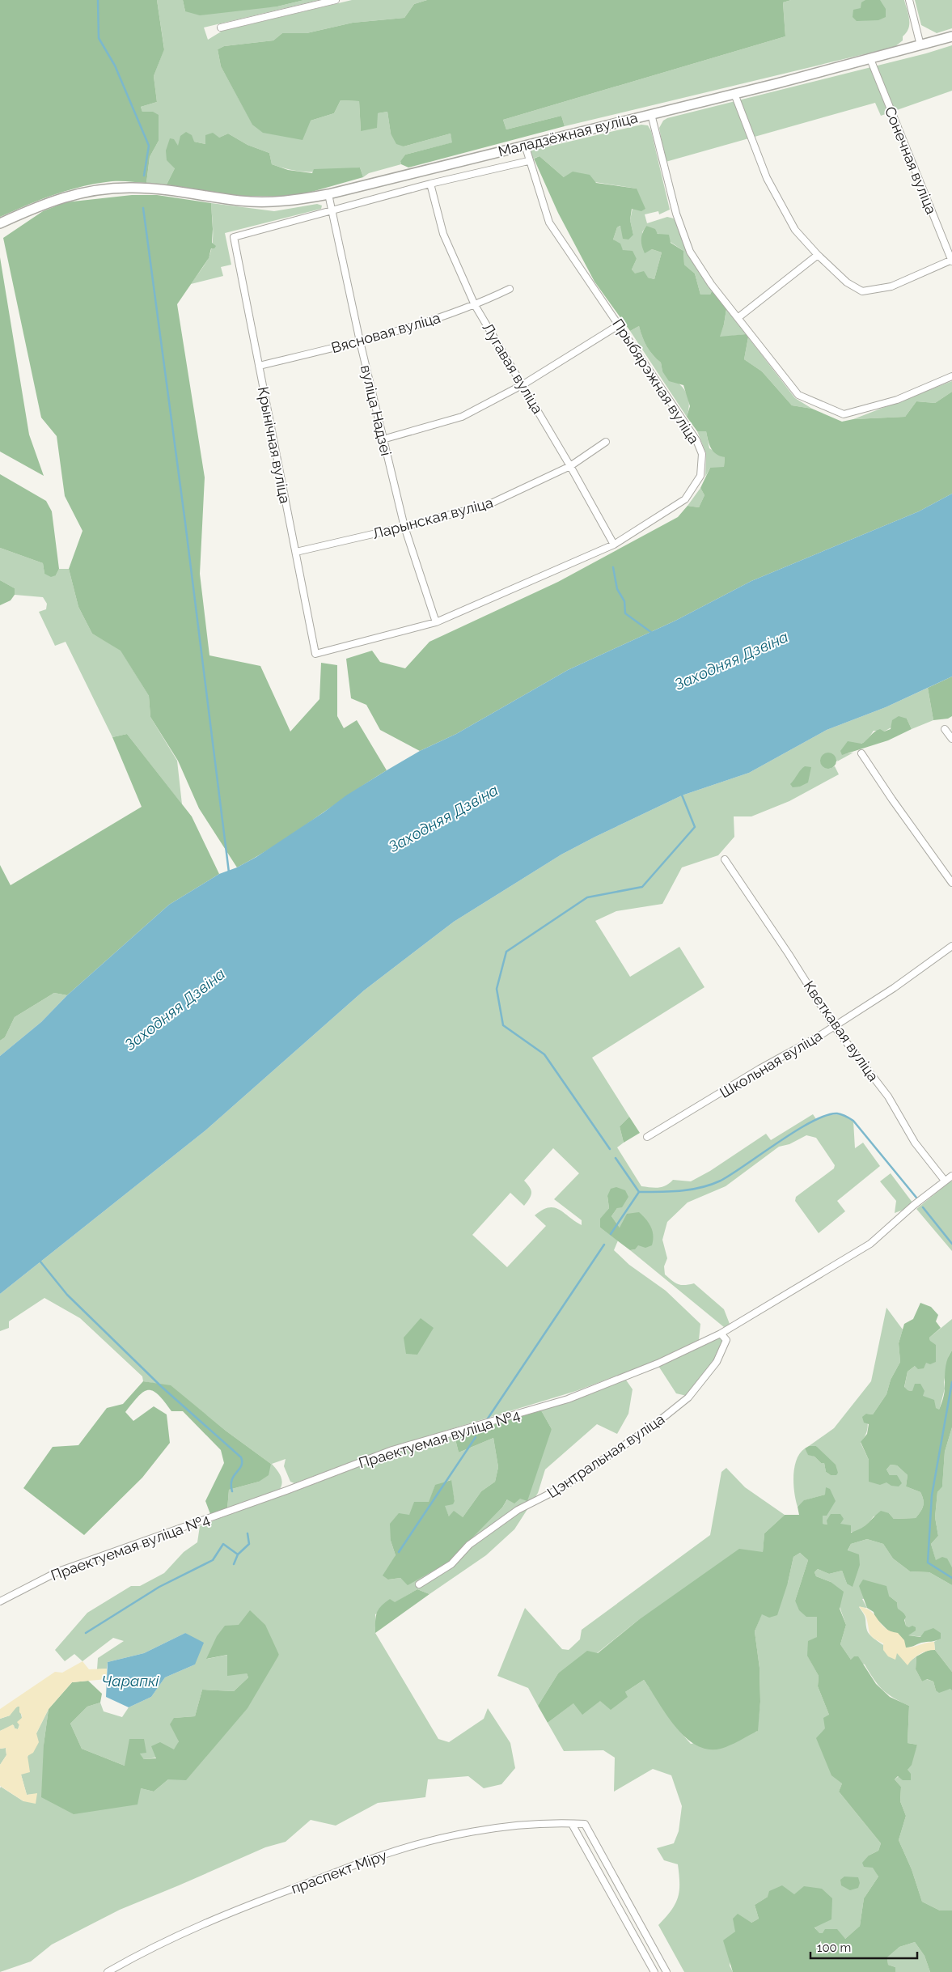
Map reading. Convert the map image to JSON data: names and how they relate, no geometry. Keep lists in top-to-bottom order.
{
  "streets": {
    "main road": ["Маладзёжная вуліца"],
    "street": [
      "Сонечная вуліца",
      "Вясновая вуліца",
      "Лугавая вуліца",
      "Прыбярэжная вуліца",
      "вуліца Надзеі",
      "Крынічная вуліца",
      "Ларынская вуліца",
      "Кветкавая вуліца",
      "Школьная вуліца",
      "Праектуемая вуліца №4",
      "Цэнтральная вуліца",
      "праспект Міру"
    ]
  },
  "crossings": [
    ["Маладзёжная вуліца", "Сонечная вуліца"],
    ["Маладзёжная вуліца", "Прыбярэжная вуліца"],
    ["Маладзёжная вуліца", "вуліца Надзеі"],
    ["Вясновая вуліца", "Лугавая вуліца"],
    ["Вясновая вуліца", "вуліца Надзеі"],
    ["Вясновая вуліца", "Крынічная вуліца"],
    ["Лугавая вуліца", "Прыбярэжная вуліца"],
    ["Лугавая вуліца", "Ларынская вуліца"],
    ["Прыбярэжная вуліца", "вуліца Надзеі"],
    ["Прыбярэжная вуліца", "Крынічная вуліца"],
    ["вуліца Надзеі", "Крынічная вуліца"],
    ["вуліца Надзеі", "Ларынская вуліца"],
    ["Крынічная вуліца", "Ларынская вуліца"],
    ["Кветкавая вуліца", "Школьная вуліца"],
    ["Кветкавая вуліца", "Праектуемая вуліца №4"],
    ["Праектуемая вуліца №4", "Цэнтральная вуліца"]
  ],
  "water": ["Заходняя Дзвіна", "Чарапкі"],
  "scale_bar": "100 m"
}
